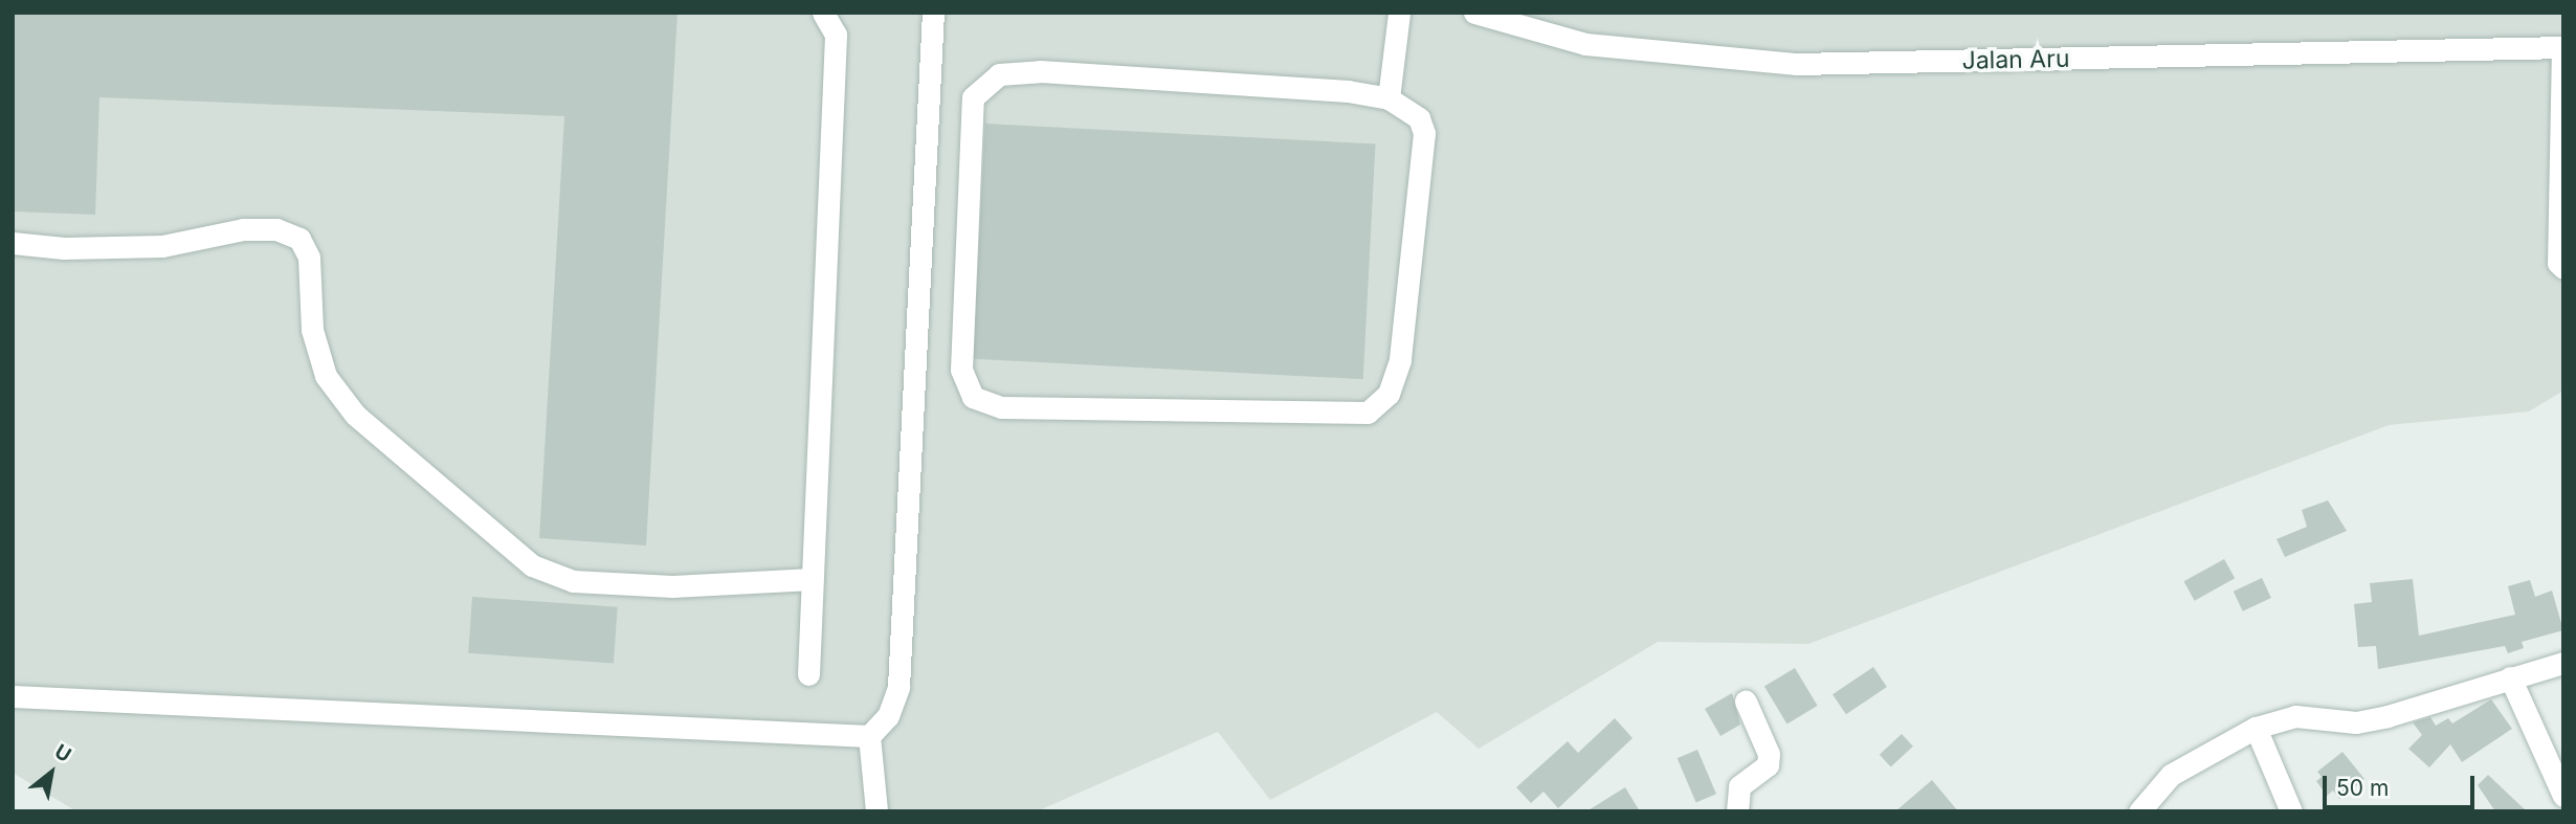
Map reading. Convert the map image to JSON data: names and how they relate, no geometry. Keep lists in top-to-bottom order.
{
  "streets": {
    "street": ["Jalan Aru"]
  },
  "scale_bar": "50 m",
  "north": "top right"
}
